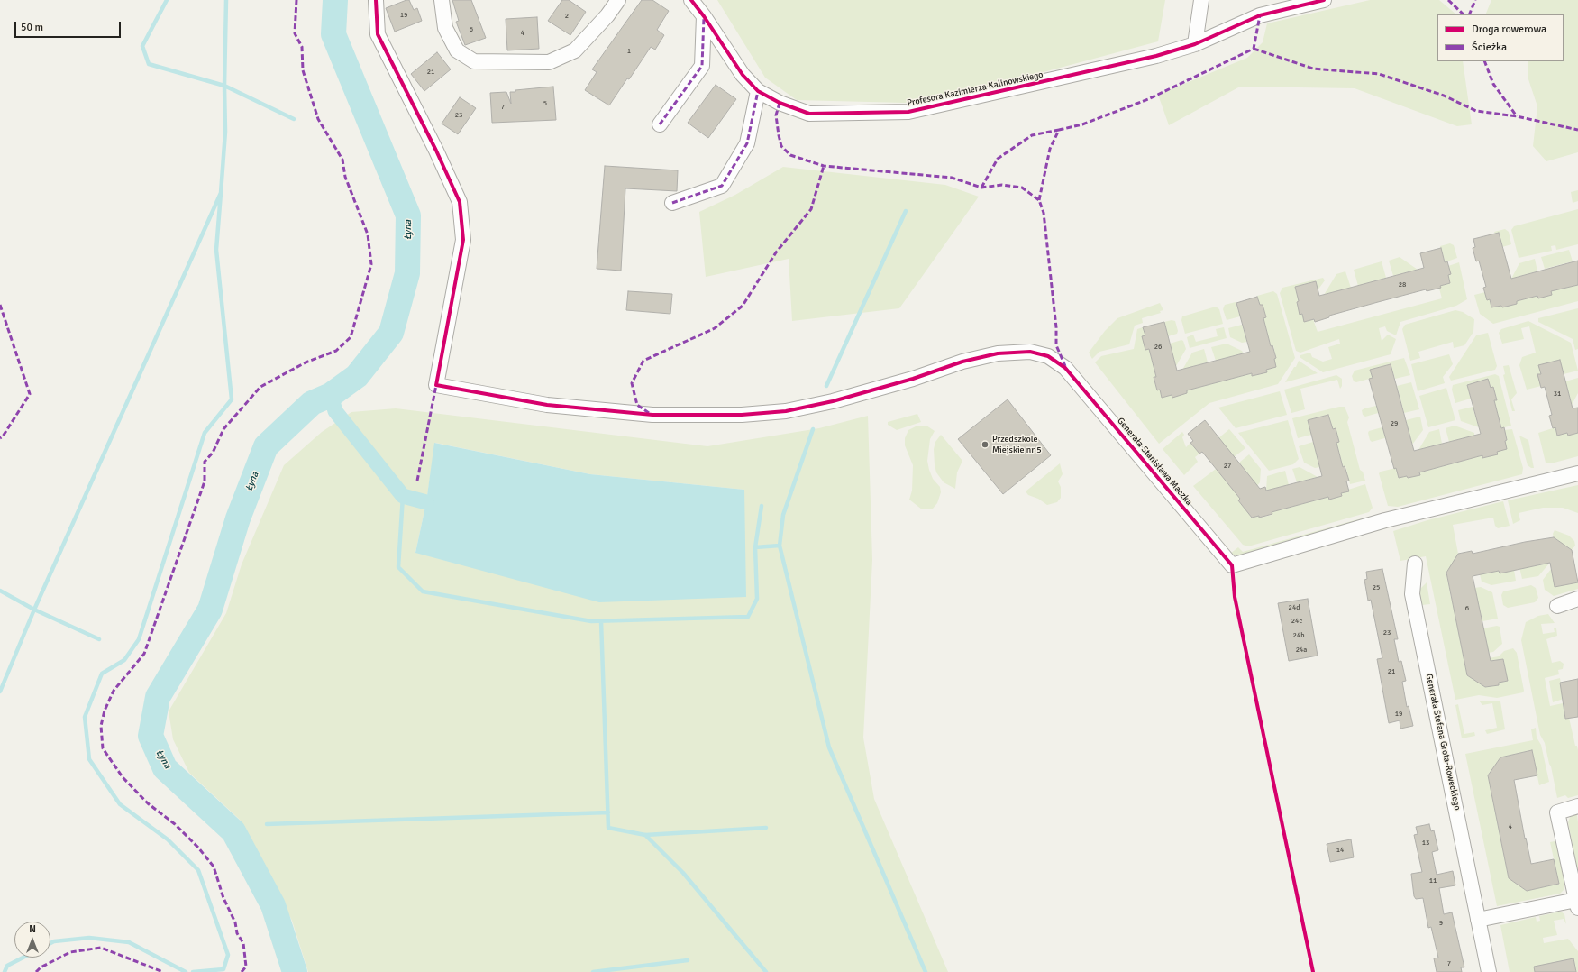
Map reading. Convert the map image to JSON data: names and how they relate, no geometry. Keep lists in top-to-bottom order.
{
  "streets": {
    "street": ["Profesora Kazimierza Kalinowskiego", "Generała Stanisława Maczka", "Generała Stefana Grota-Roweckiego"]
  },
  "water": ["Łyna"],
  "places": ["Przedszkole Miejskie nr 5"],
  "house_numbers": [
    "19",
    "2",
    "6",
    "4",
    "1",
    "21",
    "5",
    "7",
    "23",
    "28",
    "26",
    "31",
    "29",
    "27",
    "25",
    "24d",
    "6",
    "24c",
    "23",
    "24b",
    "24a",
    "21",
    "19",
    "4",
    "13",
    "14",
    "11",
    "9",
    "7"
  ],
  "legend": ["Droga rowerowa", "Ścieżka"],
  "scale_bar": "50 m",
  "north": "top"
}
